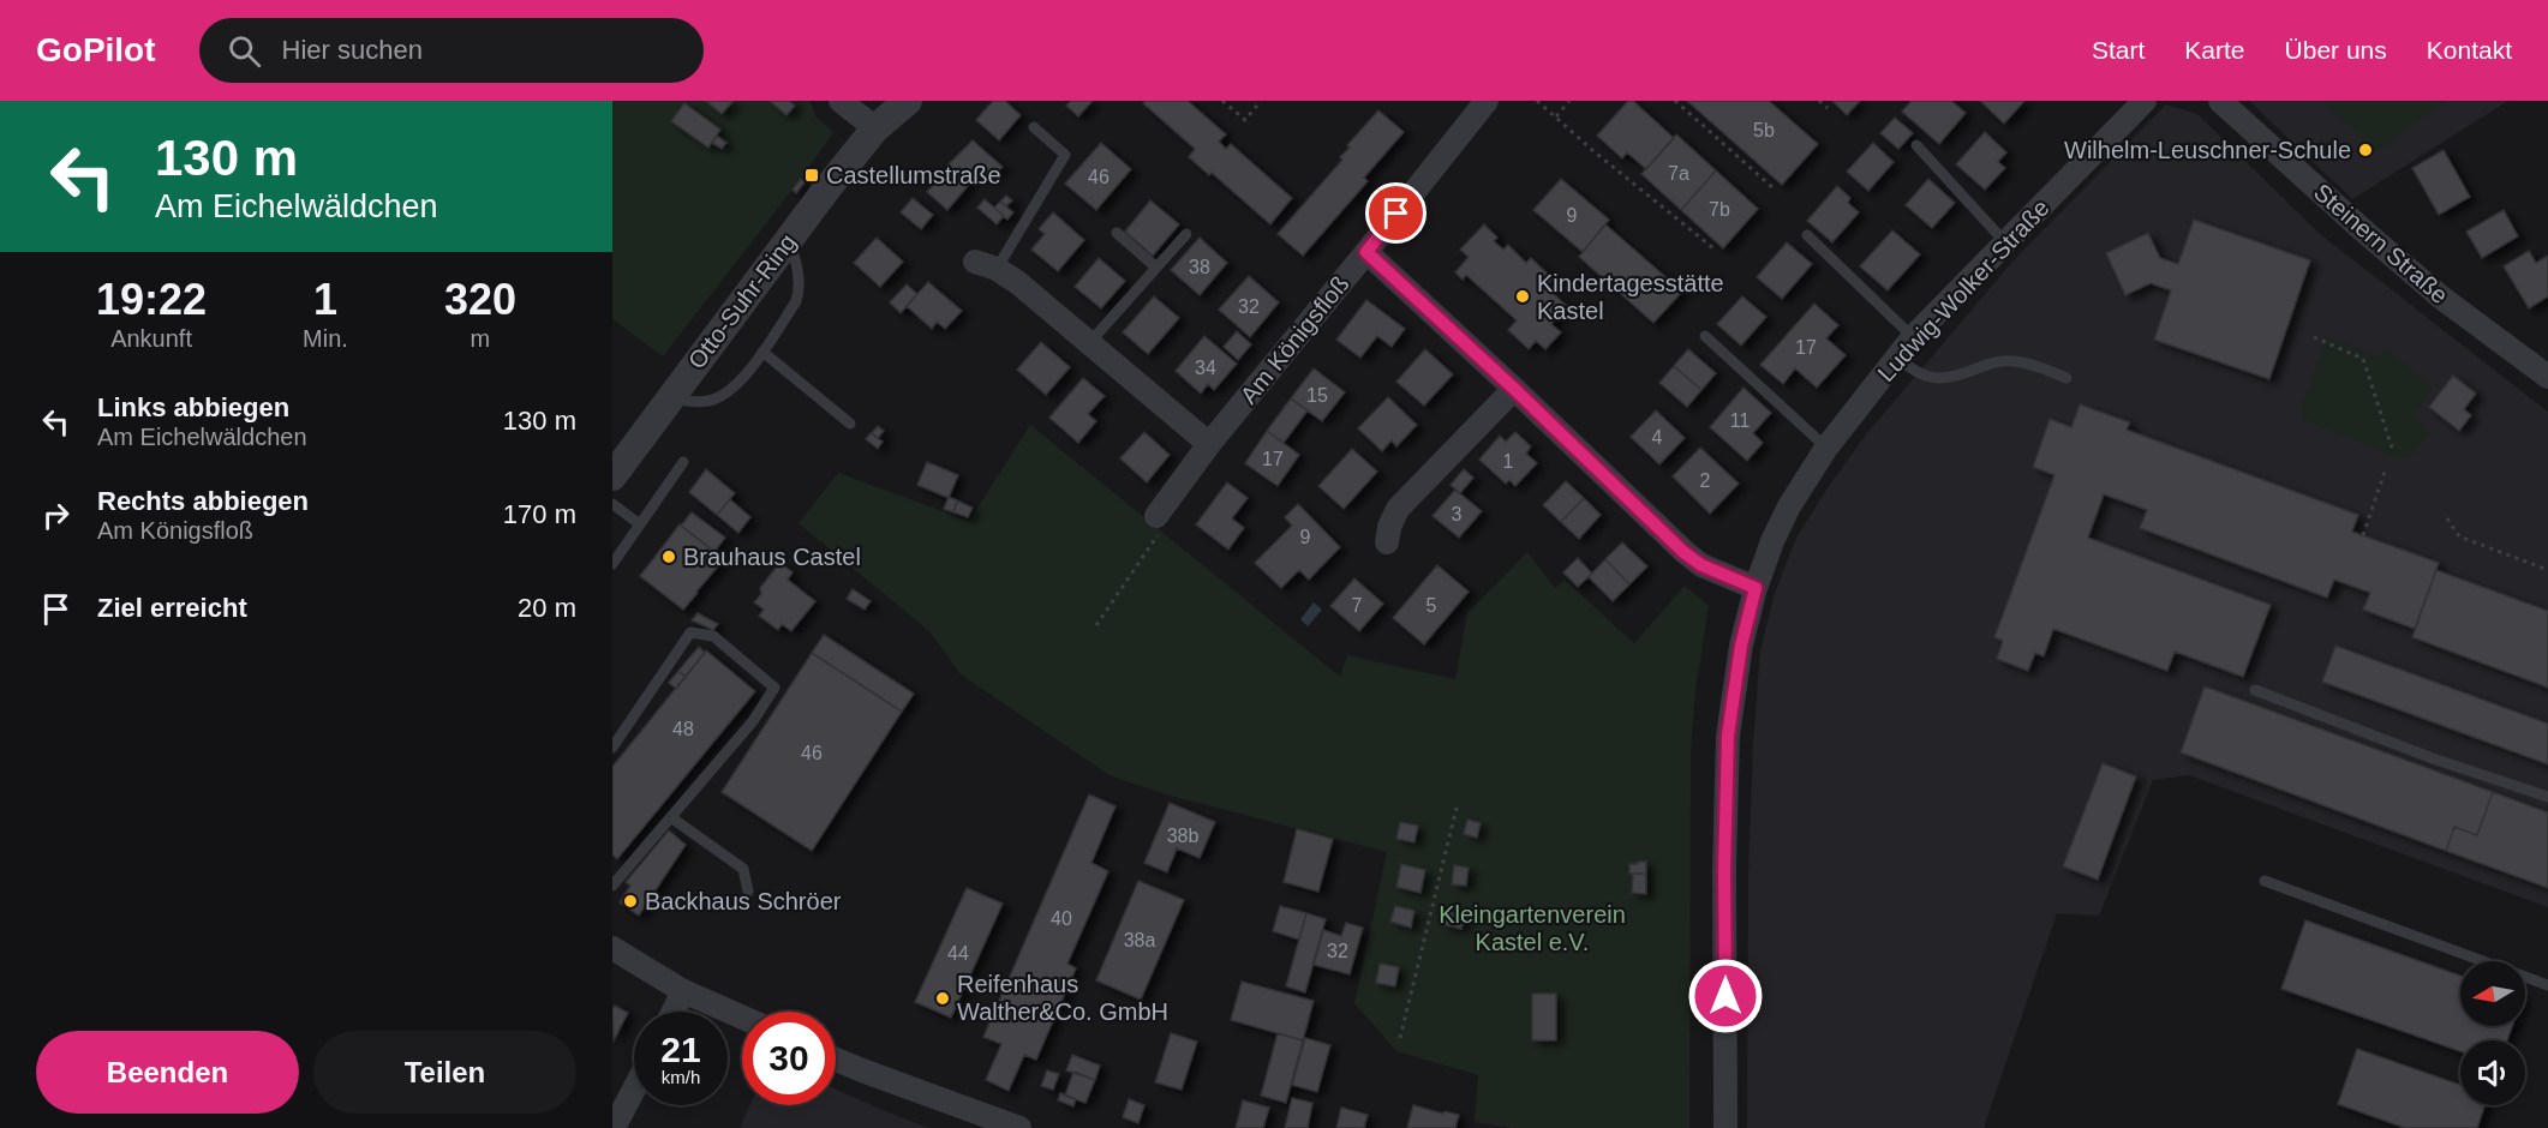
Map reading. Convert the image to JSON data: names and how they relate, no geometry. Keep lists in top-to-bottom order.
{
  "streets": {
    "street": [
      "Steinern Straße",
      "Ludwig-Wolker-Straße",
      "Otto-Suhr-Ring",
      "Am Königsfloß"
    ]
  },
  "parks": ["Kleingartenverein Kastel e.V."],
  "places": {
    "other": [
      "Wilhelm-Leuschner-Schule",
      "Kindertagesstätte Kastel",
      "Brauhaus Castel",
      "Backhaus Schröer",
      "Reifenhaus Walther&Co. GmbH"
    ],
    "transit": ["Castellumstraße"]
  },
  "house_numbers": [
    "5b",
    "7a",
    "46",
    "7b",
    "9",
    "38",
    "32",
    "17",
    "34",
    "15",
    "11",
    "4",
    "17",
    "1",
    "2",
    "3",
    "9",
    "7",
    "5",
    "48",
    "46",
    "38b",
    "40",
    "38a",
    "32",
    "44"
  ],
  "north": "left",
  "page": {
    "header": "GoPilot",
    "search": "Hier suchen",
    "nav": [
      "Start",
      "Karte",
      "Über uns",
      "Kontakt"
    ],
    "turn": ["130 m", "Am Eichelwäldchen"],
    "eta": [
      "19:22",
      "Ankunft",
      "1",
      "Min.",
      "320",
      "m"
    ],
    "list": [
      {
        "name": "Links abbiegen",
        "note": "Am Eichelwäldchen",
        "value": "130 m"
      },
      {
        "name": "Rechts abbiegen",
        "note": "Am Königsfloß",
        "value": "170 m"
      },
      {
        "name": "Ziel erreicht",
        "value": "20 m"
      }
    ],
    "speed": "21 km/h",
    "limit": "30",
    "buttons": ["Beenden", "Teilen"]
  }
}
